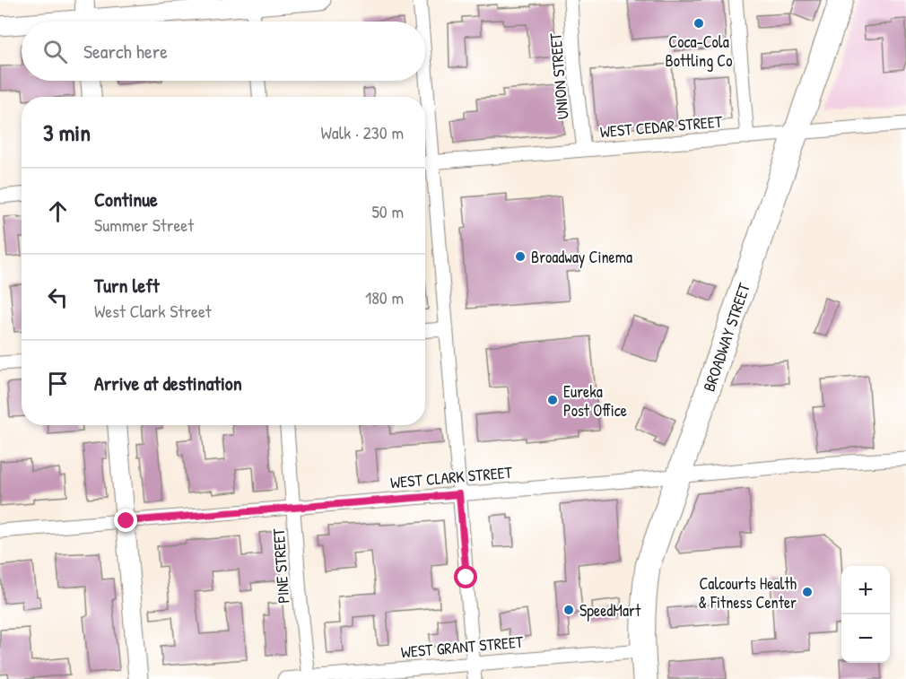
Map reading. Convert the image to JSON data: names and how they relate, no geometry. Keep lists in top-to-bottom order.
{
  "streets": {
    "highway": ["BROADWAY STREET"],
    "street": [
      "UNION STREET",
      "WEST CEDAR STREET",
      "WEST CLARK STREET",
      "PINE STREET",
      "WEST GRANT STREET"
    ]
  },
  "crossings": [
    ["UNION STREET", "WEST CEDAR STREET"],
    ["WEST CEDAR STREET", "BROADWAY STREET"],
    ["BROADWAY STREET", "WEST CLARK STREET"],
    ["BROADWAY STREET", "WEST GRANT STREET"],
    ["WEST CLARK STREET", "PINE STREET"],
    ["PINE STREET", "WEST GRANT STREET"]
  ],
  "places": [
    "Coca-Cola Bottling Co",
    "Broadway Cinema",
    "Eureka Post Office",
    "Calcourts Health & Fitness Center",
    "SpeedMart"
  ],
  "page": {
    "search": "Search here",
    "heading": ["3 min", "Walk · 230 m"],
    "list": [
      ["Continue", "Summer Street", "50 m"],
      ["Turn left", "West Clark Street", "180 m"],
      "Arrive at destination"
    ],
    "map_buttons": ["+", "−"]
  }
}
